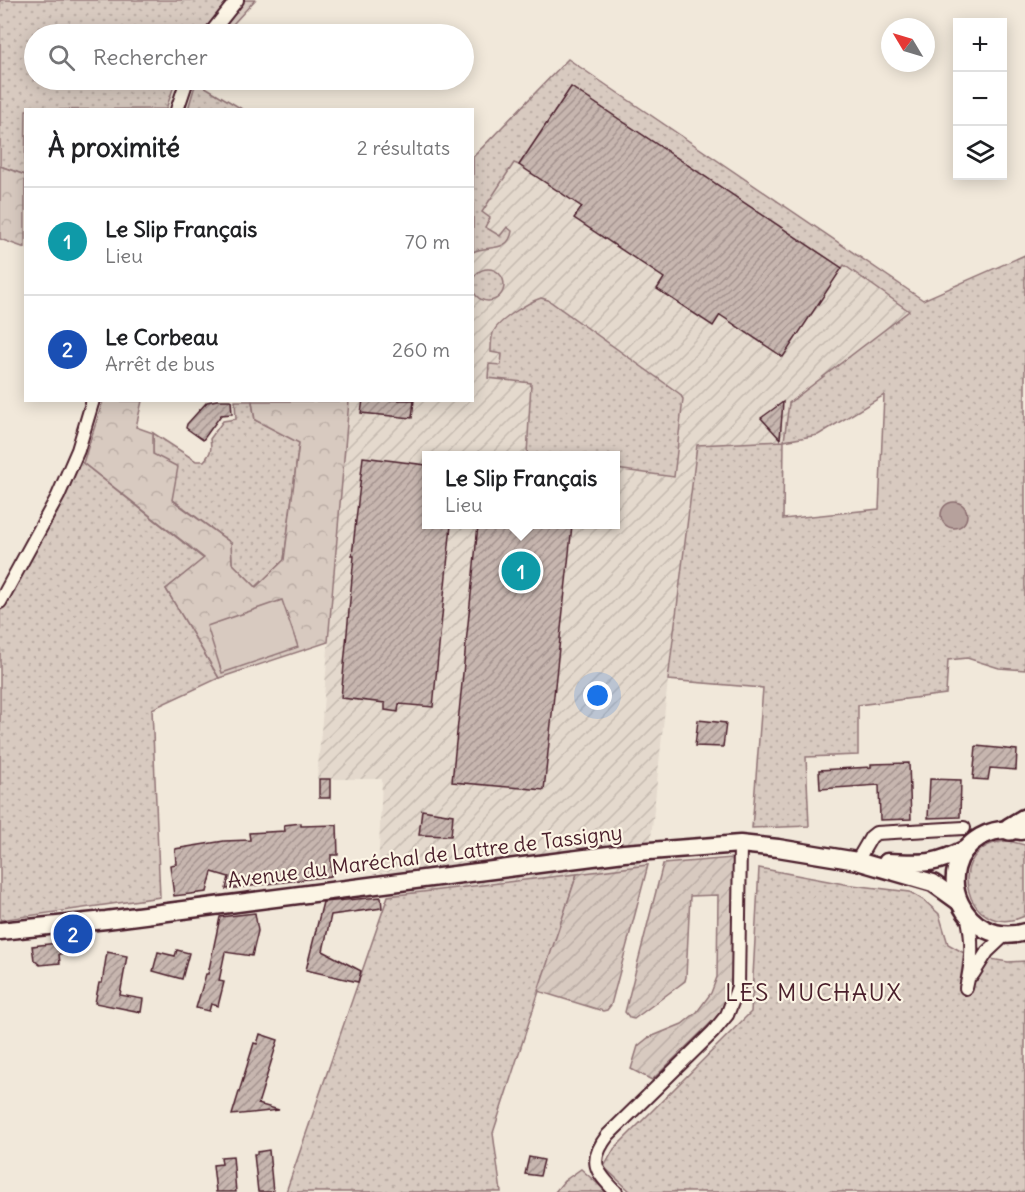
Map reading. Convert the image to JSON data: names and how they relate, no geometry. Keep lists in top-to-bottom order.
{
  "streets": {
    "main road": ["Avenue du Maréchal de Lattre de Tassigny"]
  },
  "districts": ["LES MUCHAUX"],
  "north": "top left",
  "page": {
    "map_buttons": ["+", "−"],
    "search": "Rechercher",
    "heading": ["À proximité", "2 résultats"],
    "list": [
      {
        "mark": "1",
        "name": "Le Slip Français",
        "note": "Lieu",
        "value": "70 m"
      },
      {
        "mark": "2",
        "name": "Le Corbeau",
        "note": "Arrêt de bus",
        "value": "260 m"
      }
    ],
    "popup": ["Le Slip Français", "Lieu"],
    "pins": ["1", "2"]
  }
}
